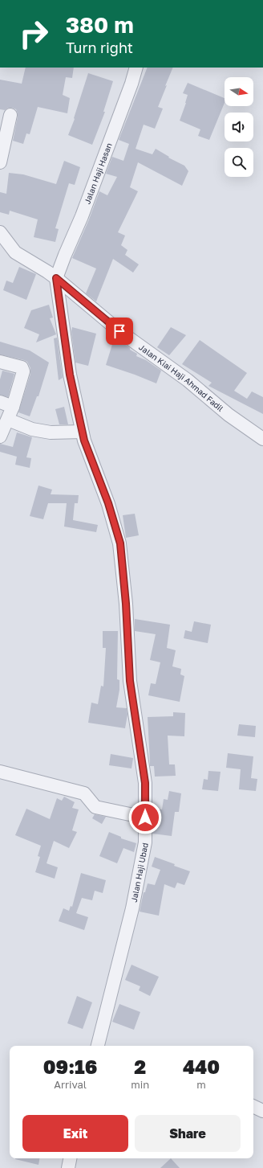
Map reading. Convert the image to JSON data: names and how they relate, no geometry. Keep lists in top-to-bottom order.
{
  "streets": {
    "street": ["Jalan Haji Hasan", "Jalan Kiai Haji Ahmad Fadil", "Jalan Haji Ubad"]
  },
  "crossings": [
    ["Jalan Haji Hasan", "Jalan Kiai Haji Ahmad Fadil"],
    ["Jalan Haji Hasan", "Jalan Haji Ubad"],
    ["Jalan Kiai Haji Ahmad Fadil", "Jalan Haji Ubad"]
  ],
  "north": "right",
  "page": {
    "turn": ["380 m", "Turn right"],
    "eta": [
      "09:16",
      "Arrival",
      "2",
      "min",
      "440",
      "m"
    ],
    "buttons": ["Exit", "Share"]
  }
}
